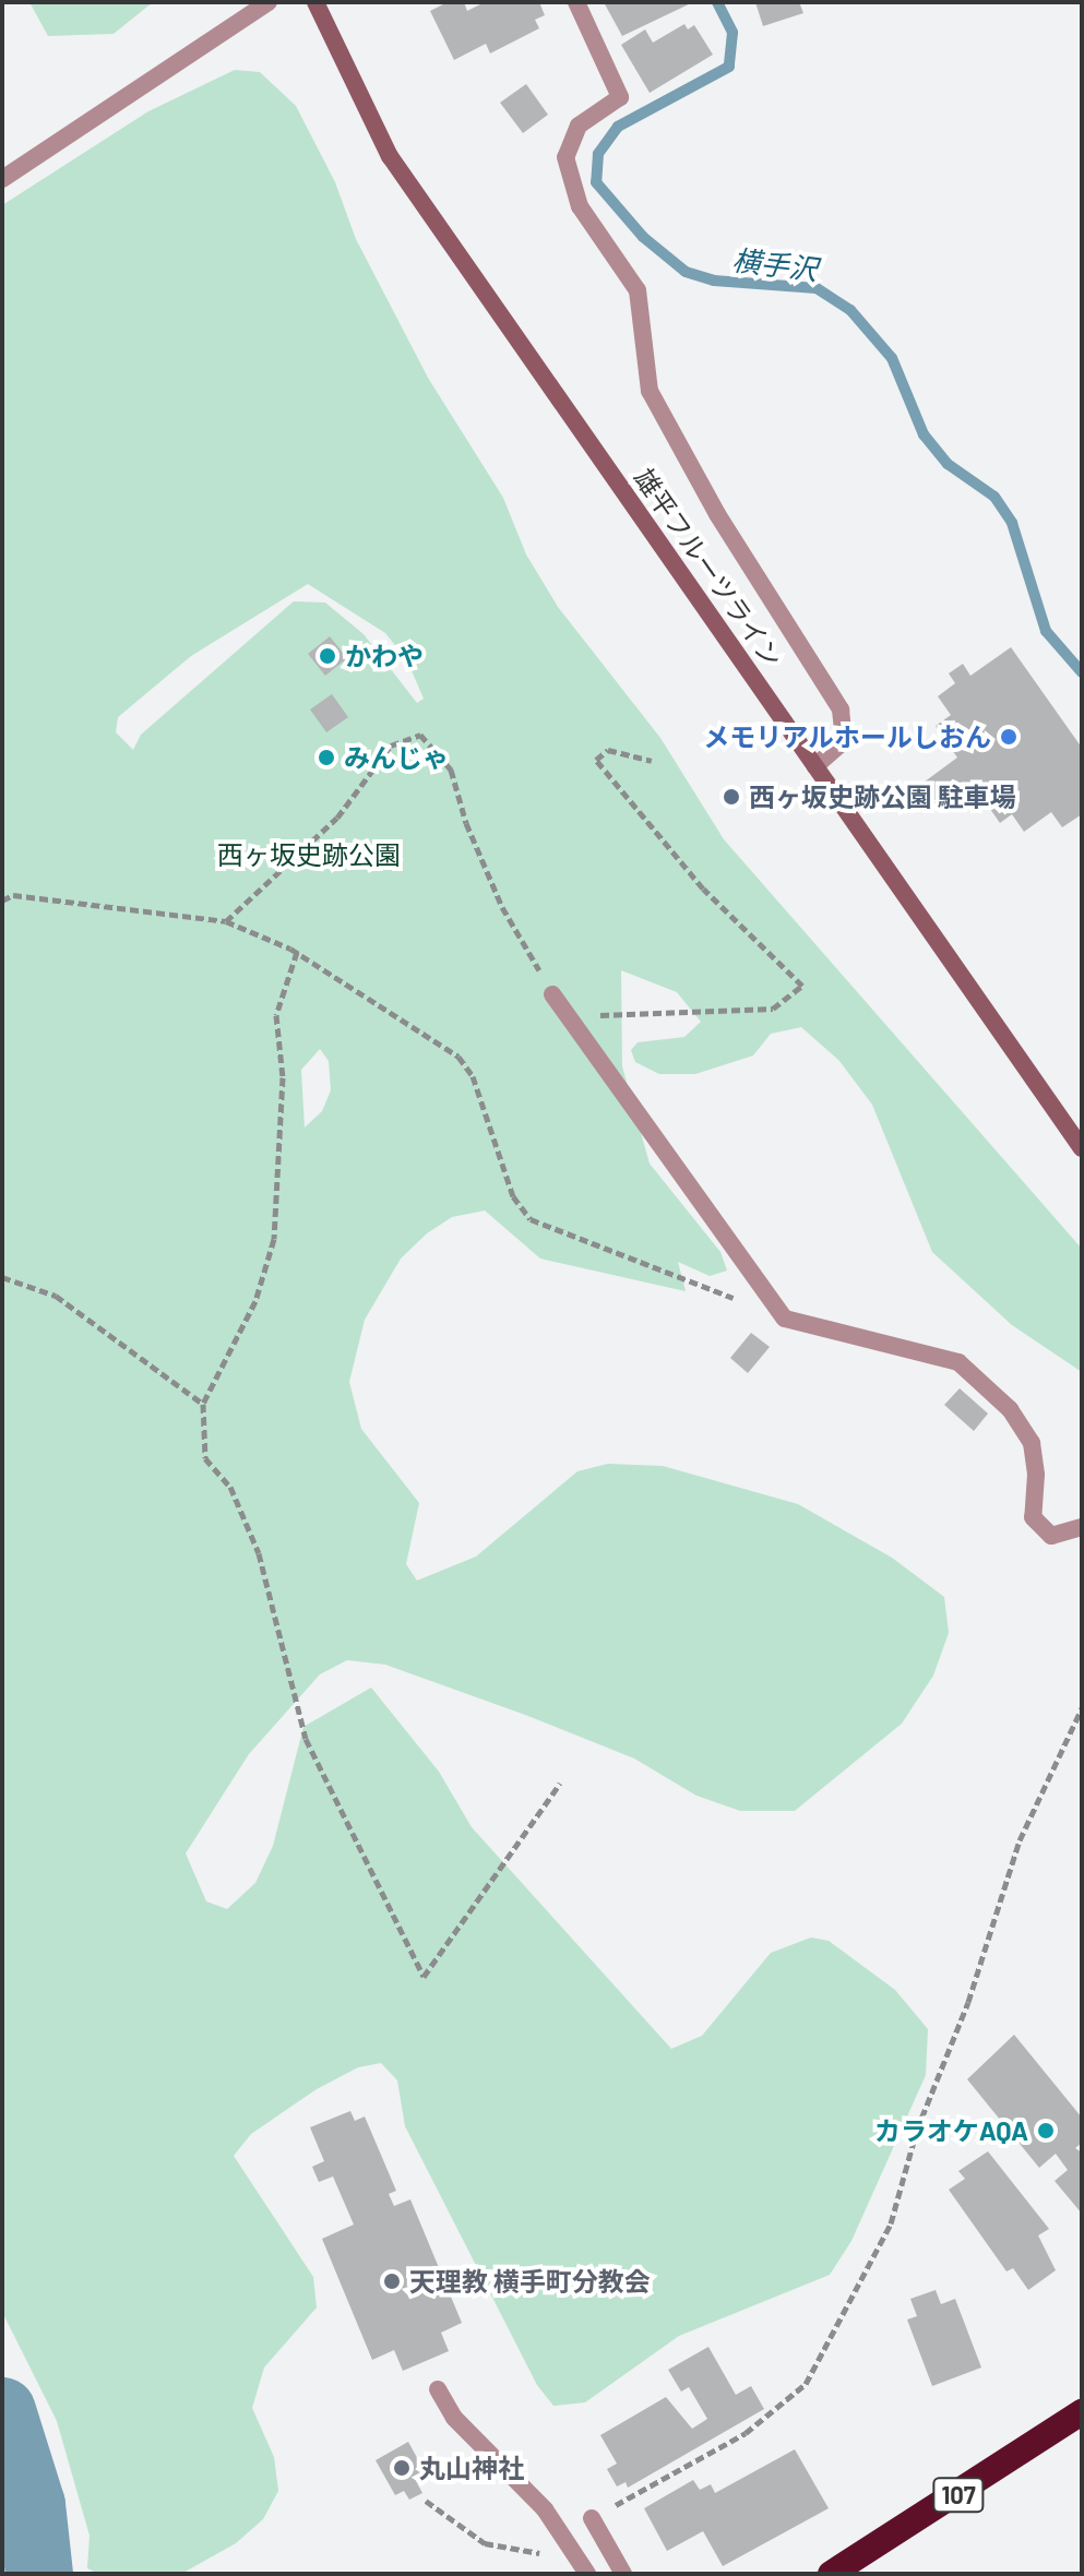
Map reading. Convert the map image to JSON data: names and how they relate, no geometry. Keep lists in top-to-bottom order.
{
  "streets": {
    "highway": ["107"],
    "street": ["雄平フルーツライン"]
  },
  "water": ["横手沢"],
  "parks": ["西ヶ坂史跡公園"],
  "places": [
    "かわや",
    "メモリアルホールしおん",
    "みんじゃ",
    "西ヶ坂史跡公園 駐車場",
    "カラオケAQA",
    "天理教 横手町分教会",
    "丸山神社"
  ]
}
